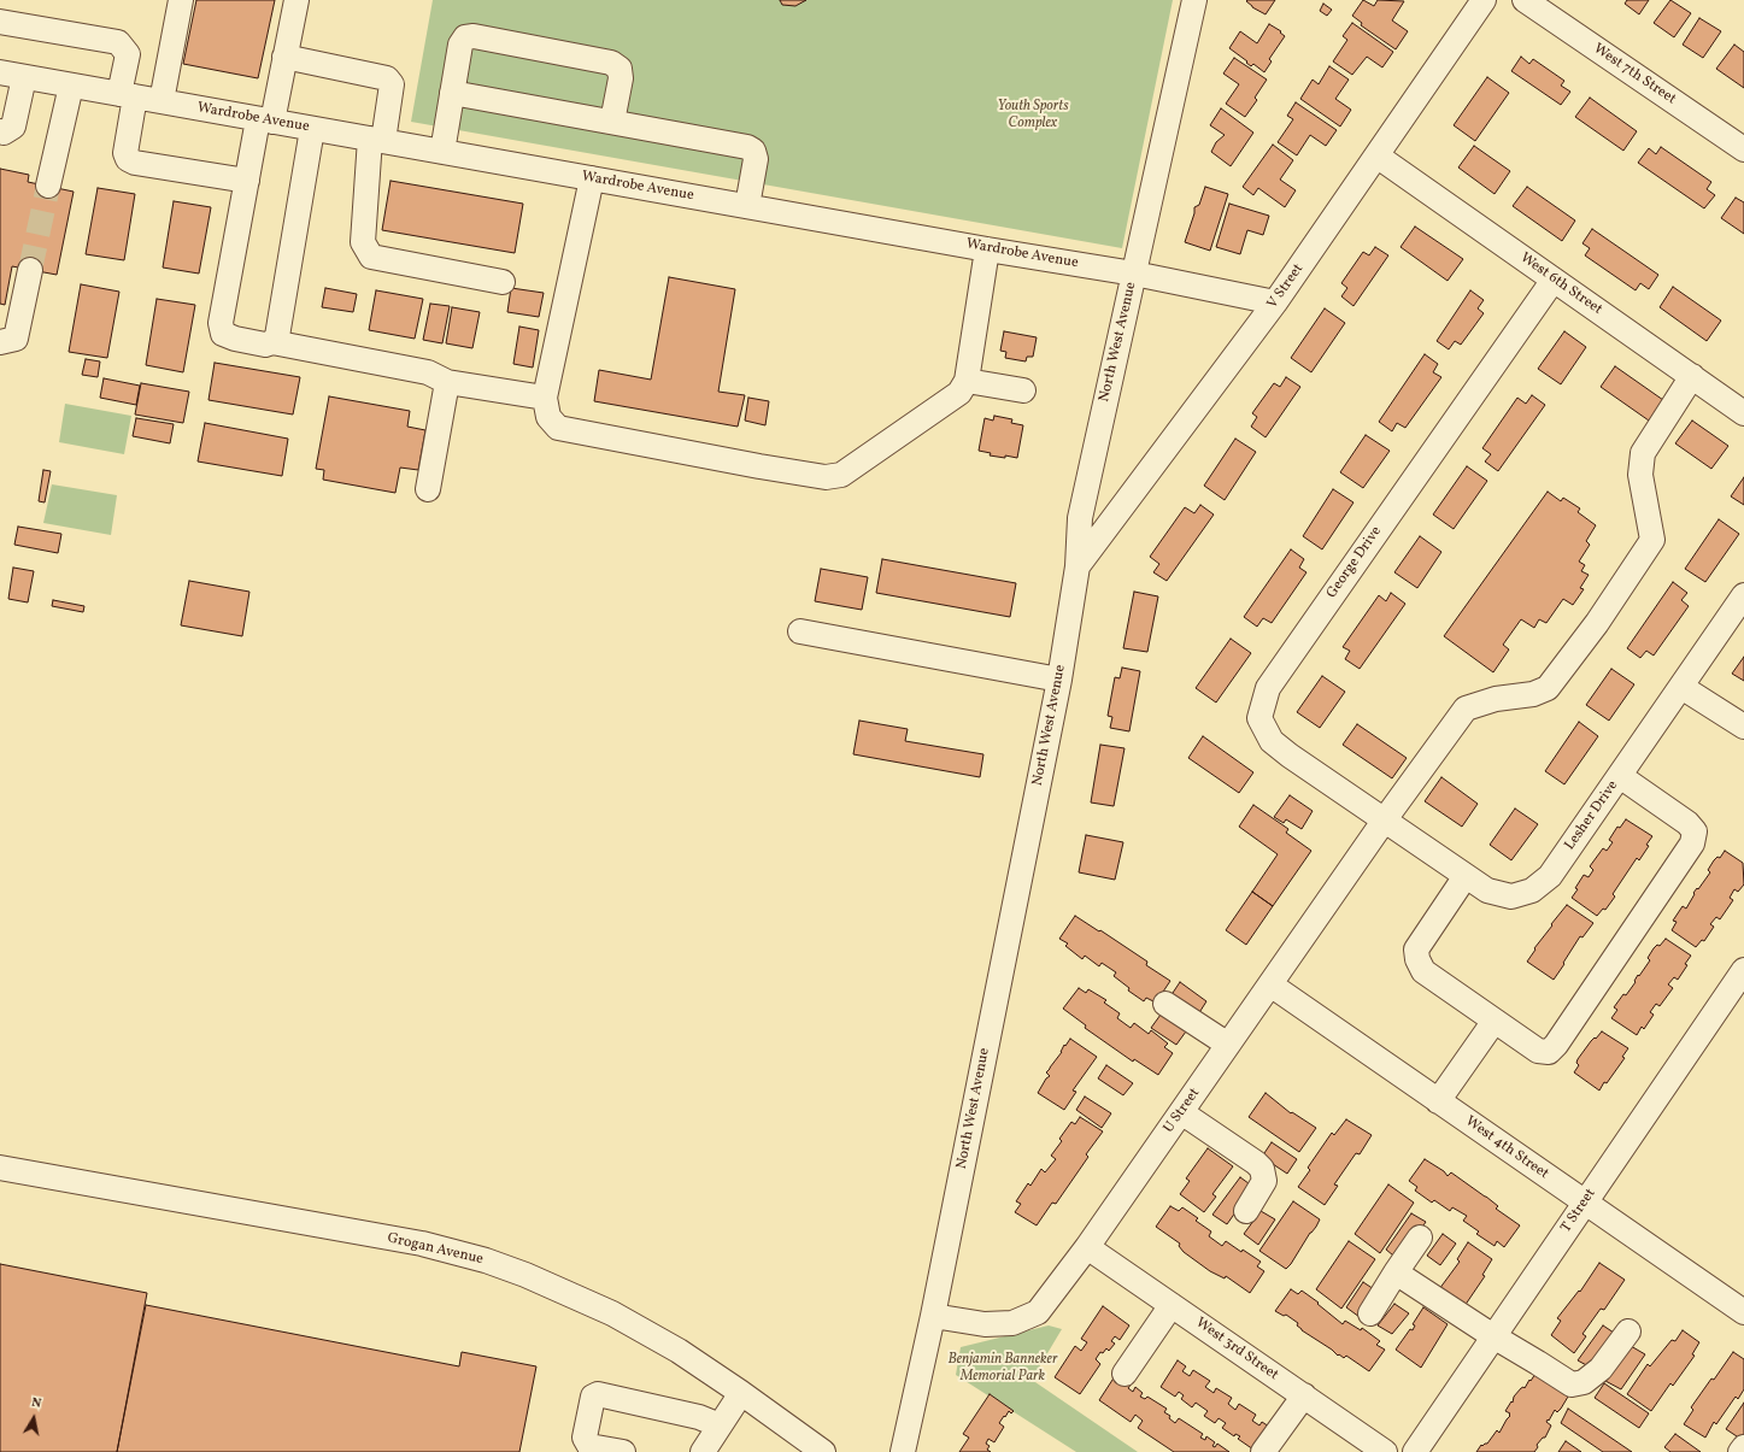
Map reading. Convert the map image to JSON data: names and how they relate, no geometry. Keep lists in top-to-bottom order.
{
  "streets": {
    "street": [
      "West 7th Street",
      "Wardrobe Avenue",
      "West 6th Street",
      "V Street",
      "North West Avenue",
      "George Drive",
      "Lesher Drive",
      "U Street",
      "West 4th Street",
      "T Street",
      "Grogan Avenue",
      "West 3rd Street"
    ]
  },
  "crossings": [
    ["Wardrobe Avenue", "V Street"],
    ["Wardrobe Avenue", "North West Avenue"],
    ["West 6th Street", "V Street"],
    ["West 6th Street", "George Drive"],
    ["West 6th Street", "U Street"],
    ["V Street", "North West Avenue"],
    ["North West Avenue", "U Street"],
    ["George Drive", "Lesher Drive"],
    ["George Drive", "U Street"],
    ["Lesher Drive", "U Street"],
    ["U Street", "West 4th Street"],
    ["U Street", "West 3rd Street"],
    ["West 4th Street", "T Street"]
  ],
  "parks": ["Youth Sports Complex", "Benjamin Banneker Memorial Park"],
  "north": "top"
}
